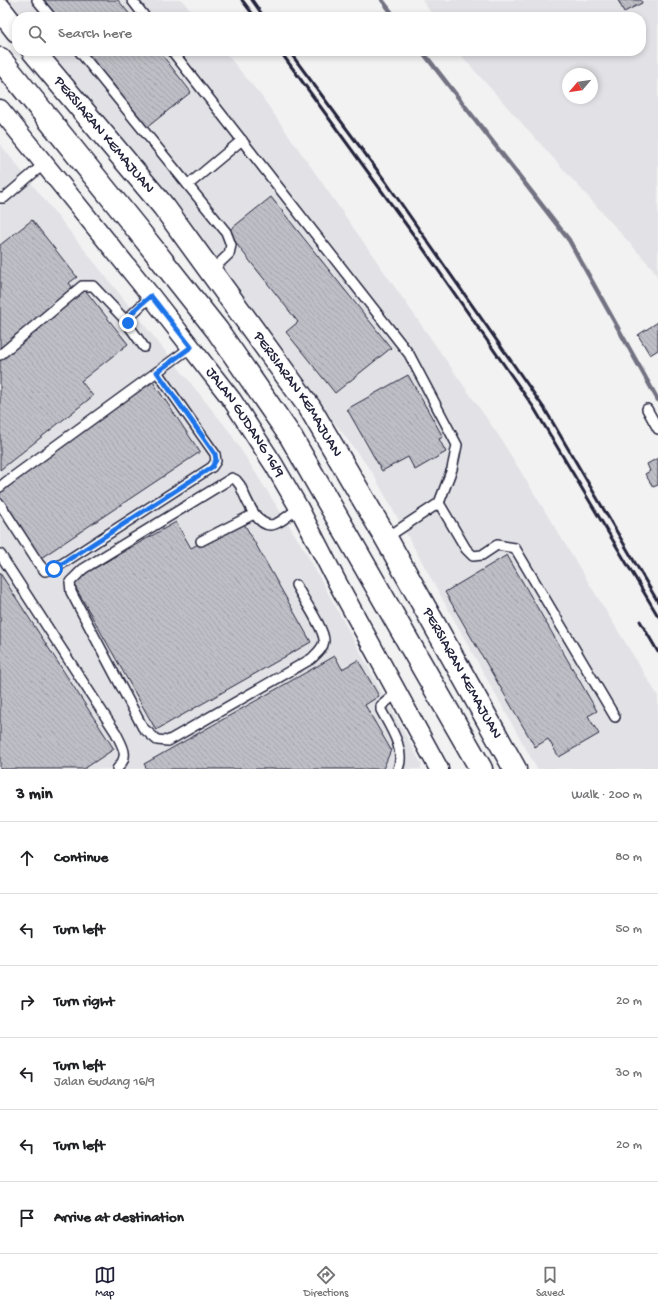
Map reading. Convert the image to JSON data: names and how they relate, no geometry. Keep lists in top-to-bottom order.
{
  "streets": {
    "main road": ["PERSIARAN KEMAJUAN"],
    "street": ["JALAN GUDANG 16/9"]
  },
  "north": "bottom left",
  "page": {
    "search": "Search here",
    "heading": ["3 min", "Walk · 200 m"],
    "list": [
      ["Continue", "80 m"],
      ["Turn left", "50 m"],
      ["Turn right", "20 m"],
      ["Turn left", "Jalan Gudang 16/9", "30 m"],
      ["Turn left", "20 m"],
      "Arrive at destination"
    ],
    "nav": ["Map", "Directions", "Saved"]
  }
}
